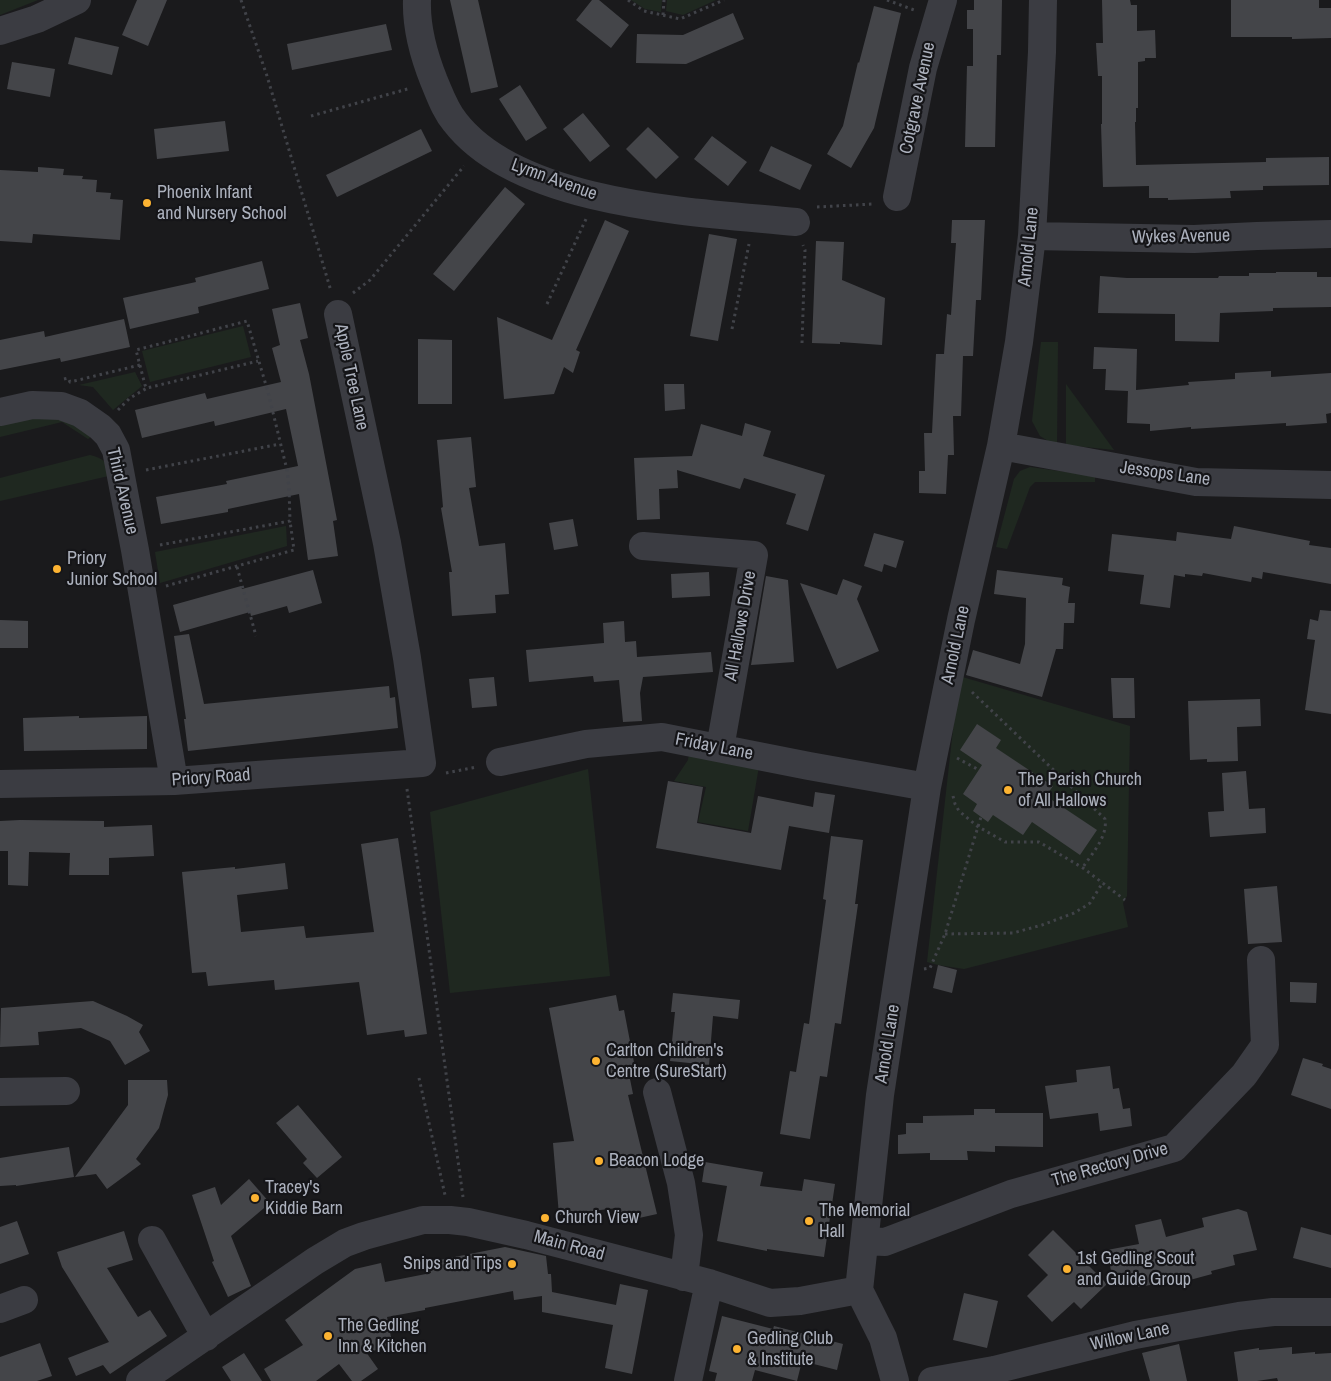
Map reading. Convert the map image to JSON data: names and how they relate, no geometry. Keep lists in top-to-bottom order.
{
  "streets": {
    "street": [
      "Cotgrave Avenue",
      "Lymn Avenue",
      "Wykes Avenue",
      "Arnold Lane",
      "Apple Tree Lane",
      "Jessops Lane",
      "Third Avenue",
      "All Hallows Drive",
      "Friday Lane",
      "Priory Road",
      "The Rectory Drive",
      "Main Road",
      "Willow Lane"
    ]
  },
  "crossings": [
    ["Wykes Avenue", "Arnold Lane"],
    ["Arnold Lane", "Jessops Lane"],
    ["Arnold Lane", "Friday Lane"],
    ["Arnold Lane", "The Rectory Drive"],
    ["Arnold Lane", "Main Road"],
    ["Apple Tree Lane", "Priory Road"],
    ["Third Avenue", "Priory Road"],
    ["All Hallows Drive", "Friday Lane"]
  ],
  "places": [
    "Phoenix Infant and Nursery School",
    "Priory Junior School",
    "The Parish Church of All Hallows",
    "Carlton Children's Centre (SureStart)",
    "Beacon Lodge",
    "Tracey's Kiddie Barn",
    "Church View",
    "The Memorial Hall",
    "Snips and Tips",
    "1st Gedling Scout and Guide Group",
    "The Gedling Inn & Kitchen",
    "Gedling Club & Institute"
  ]
}
